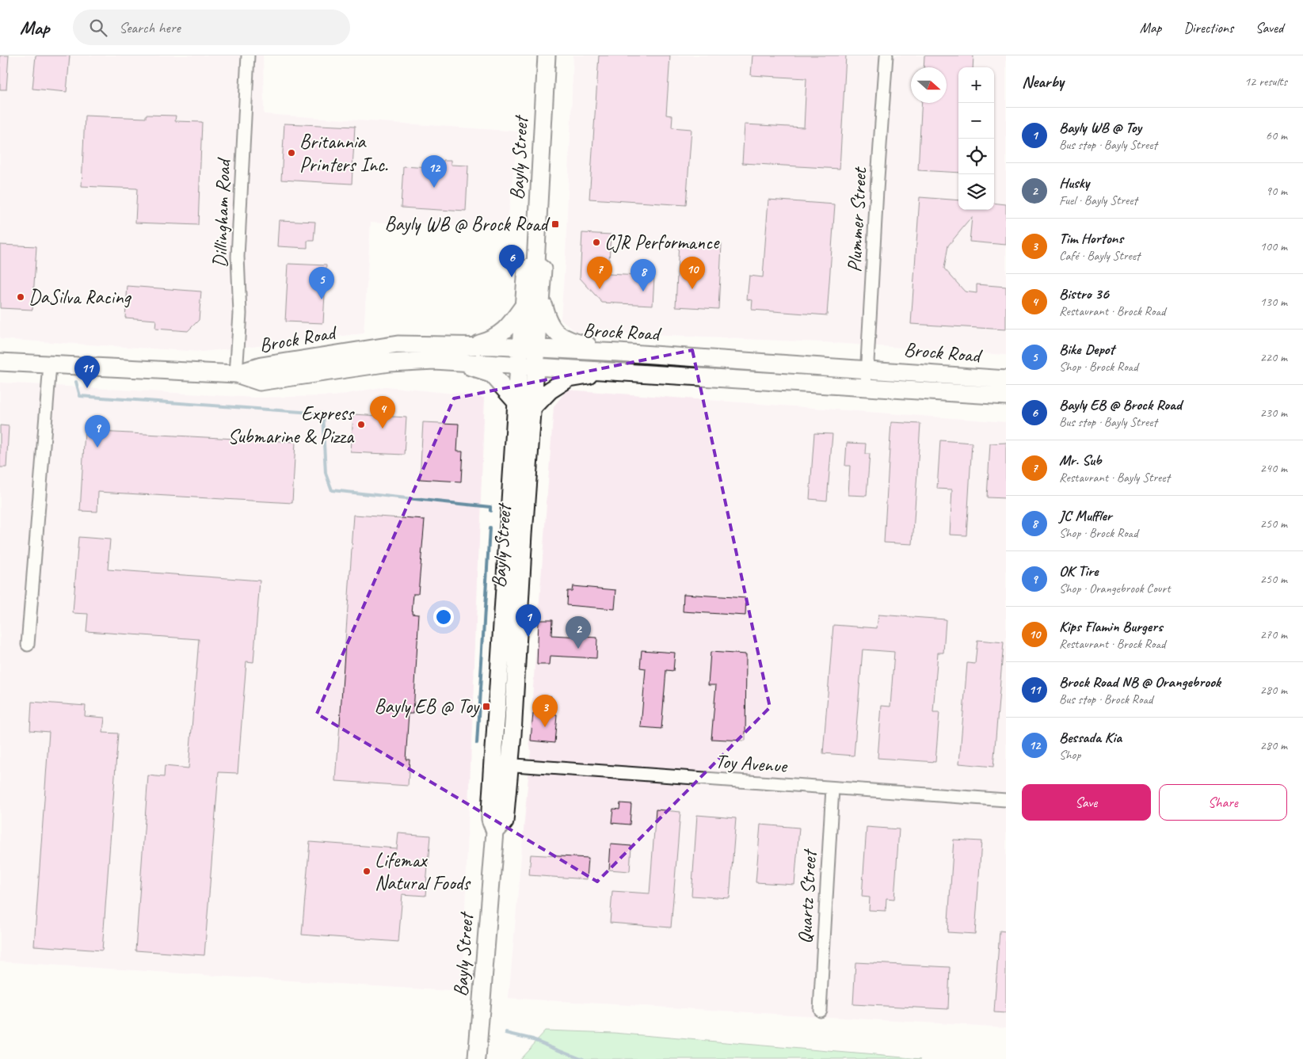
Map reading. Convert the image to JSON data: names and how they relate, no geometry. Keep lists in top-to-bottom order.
{
  "streets": {
    "main road": ["Bayly Street", "Brock Road"],
    "street": [
      "Dillingham Road",
      "Plummer Street",
      "Toy Avenue",
      "Quartz Street"
    ]
  },
  "crossings": [
    ["Bayly Street", "Brock Road"],
    ["Bayly Street", "Toy Avenue"],
    ["Dillingham Road", "Brock Road"],
    ["Plummer Street", "Brock Road"],
    ["Toy Avenue", "Quartz Street"]
  ],
  "places": {
    "other": [
      "Britannia Printers Inc.",
      "CJR Performance",
      "DaSilva Racing",
      "Express Submarine & Pizza",
      "Lifemax Natural Foods"
    ],
    "transit": ["Bayly WB @ Brock Road", "Bayly EB @ Toy"]
  },
  "north": "right",
  "page": {
    "header": "Map",
    "search": "Search here",
    "nav": ["Map", "Directions", "Saved"],
    "heading": ["Nearby", "12 results"],
    "map_buttons": ["+", "−"],
    "list": [
      {
        "mark": "1",
        "name": "Bayly WB @ Toy",
        "note": "Bus stop · Bayly Street",
        "value": "60 m"
      },
      {
        "mark": "2",
        "name": "Husky",
        "note": "Fuel · Bayly Street",
        "value": "90 m"
      },
      {
        "mark": "3",
        "name": "Tim Hortons",
        "note": "Café · Bayly Street",
        "value": "100 m"
      },
      {
        "mark": "4",
        "name": "Bistro 36",
        "note": "Restaurant · Brock Road",
        "value": "130 m"
      },
      {
        "mark": "5",
        "name": "Bike Depot",
        "note": "Shop · Brock Road",
        "value": "220 m"
      },
      {
        "mark": "6",
        "name": "Bayly EB @ Brock Road",
        "note": "Bus stop · Bayly Street",
        "value": "230 m"
      },
      {
        "mark": "7",
        "name": "Mr. Sub",
        "note": "Restaurant · Bayly Street",
        "value": "240 m"
      },
      {
        "mark": "8",
        "name": "JC Muffler",
        "note": "Shop · Brock Road",
        "value": "250 m"
      },
      {
        "mark": "9",
        "name": "OK Tire",
        "note": "Shop · Orangebrook Court",
        "value": "250 m"
      },
      {
        "mark": "10",
        "name": "Kips Flamin Burgers",
        "note": "Restaurant · Brock Road",
        "value": "270 m"
      },
      {
        "mark": "11",
        "name": "Brock Road NB @ Orangebrook",
        "note": "Bus stop · Brock Road",
        "value": "280 m"
      },
      {
        "mark": "12",
        "name": "Bessada Kia",
        "note": "Shop",
        "value": "280 m"
      }
    ],
    "pins": [
      "12",
      "6",
      "7",
      "10",
      "8",
      "5",
      "11",
      "4",
      "9",
      "1",
      "2",
      "3"
    ],
    "buttons": ["Save", "Share"]
  }
}
